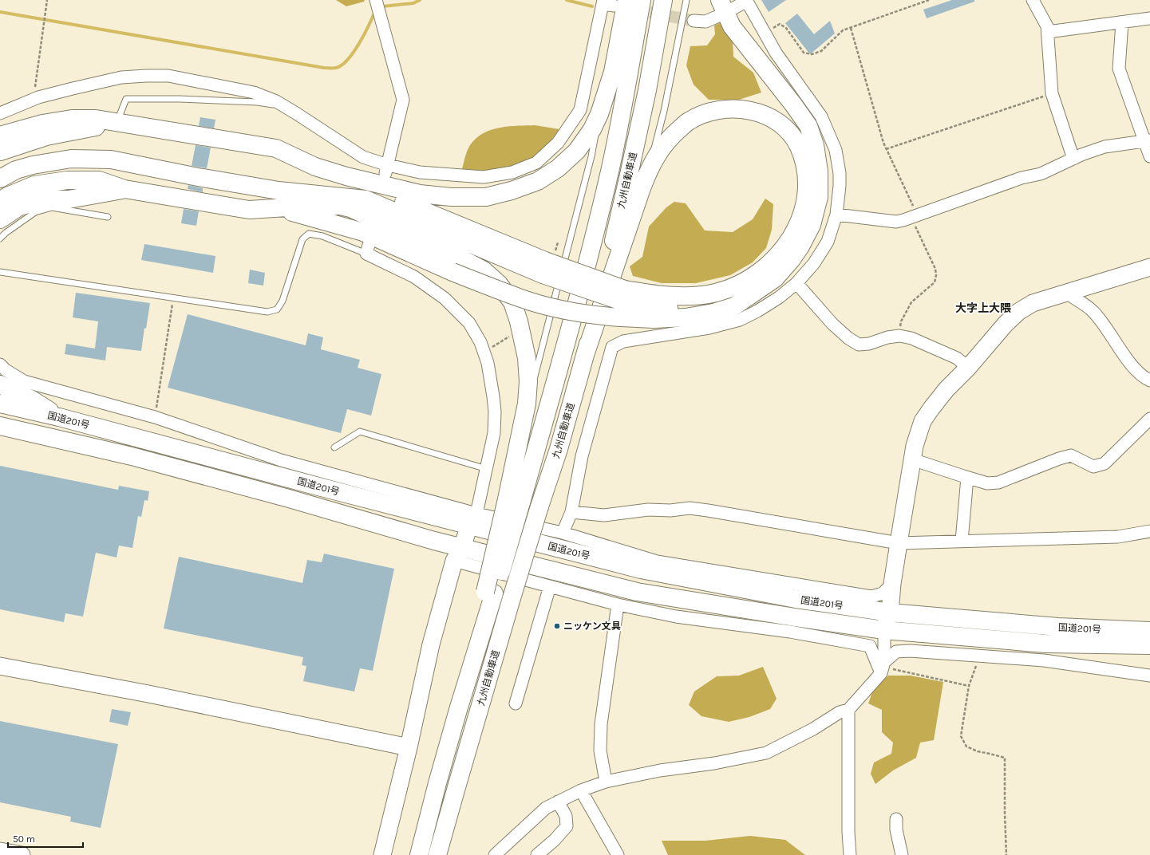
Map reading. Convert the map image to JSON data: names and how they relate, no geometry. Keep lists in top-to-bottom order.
{
  "streets": {
    "highway": ["九州自動車道", "国道201号"]
  },
  "districts": ["大字上大隈"],
  "places": ["ニッケン文具"],
  "scale_bar": "50 m"
}
